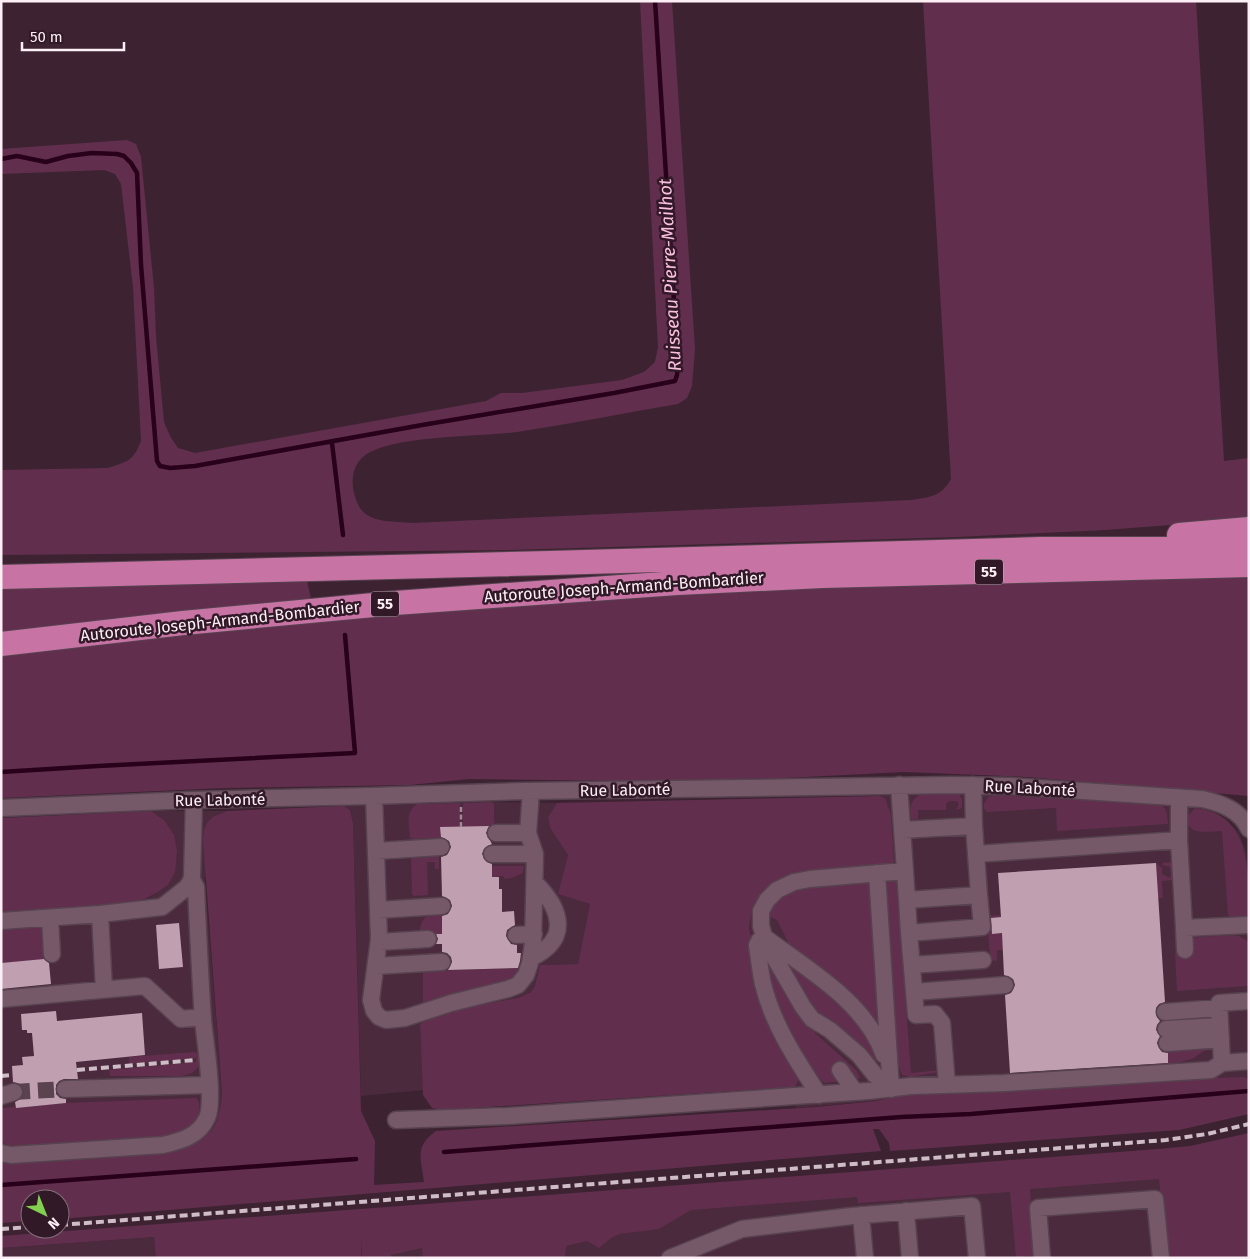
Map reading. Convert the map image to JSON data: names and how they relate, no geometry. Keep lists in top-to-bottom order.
{
  "streets": {
    "highway": ["55", "Autoroute Joseph-Armand-Bombardier"],
    "street": ["Rue Labonté"]
  },
  "water": ["Ruisseau Pierre-Mailhot"],
  "scale_bar": "50 m",
  "north": "bottom right"
}
